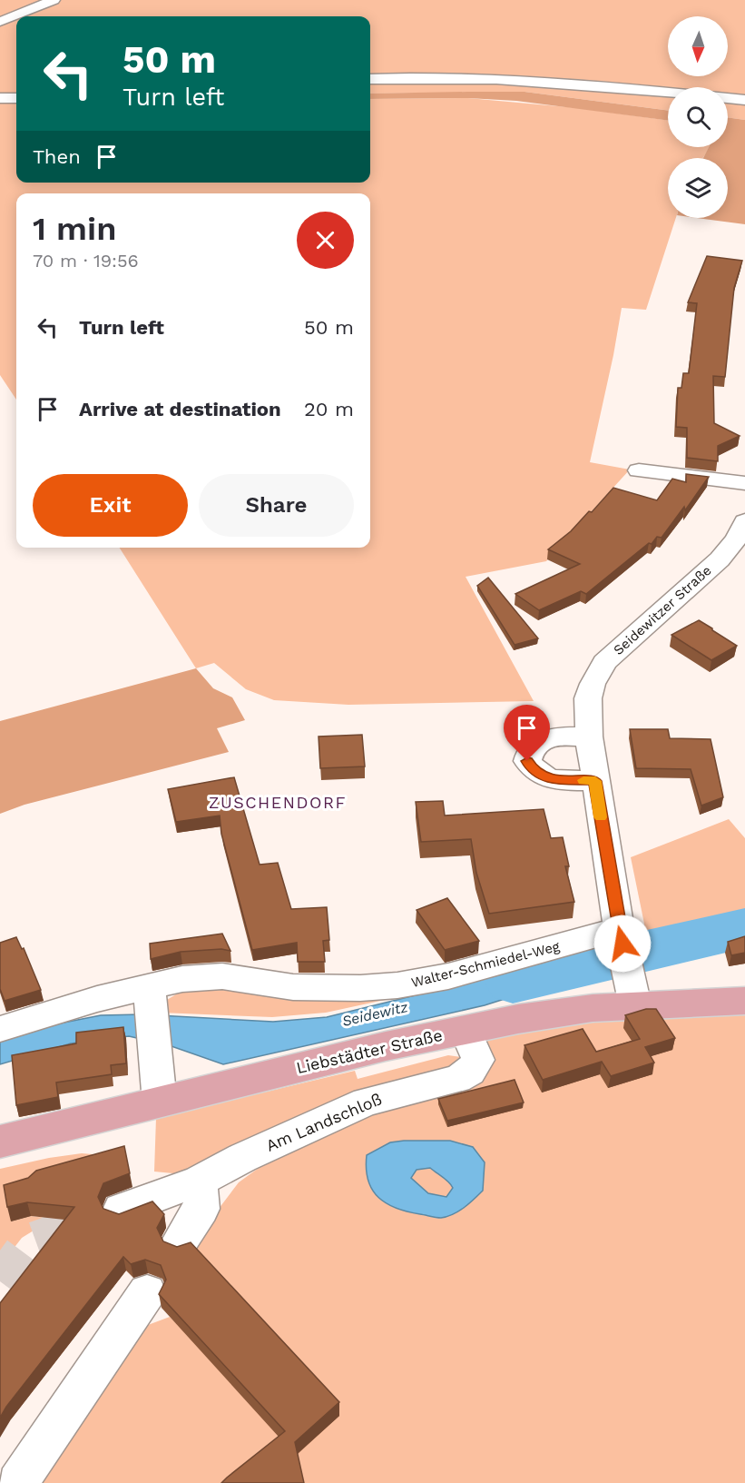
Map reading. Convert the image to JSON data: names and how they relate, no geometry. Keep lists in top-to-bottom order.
{
  "streets": {
    "main road": ["Liebstädter Straße"],
    "street": ["Seidewitzer Straße", "Walter-Schmiedel-Weg", "Am Landschloß"]
  },
  "crossings": [
    ["Seidewitzer Straße", "Walter-Schmiedel-Weg"],
    ["Seidewitzer Straße", "Liebstädter Straße"],
    ["Liebstädter Straße", "Am Landschloß"]
  ],
  "districts": ["ZUSCHENDORF"],
  "water": ["Seidewitz"],
  "north": "bottom",
  "page": {
    "turn": ["50 m", "Turn left"],
    "then": "Then",
    "heading": ["1 min", "70 m · 19:56"],
    "list": [
      {
        "name": "Turn left",
        "value": "50 m"
      },
      {
        "name": "Arrive at destination",
        "value": "20 m"
      }
    ],
    "buttons": ["Exit", "Share"]
  }
}
